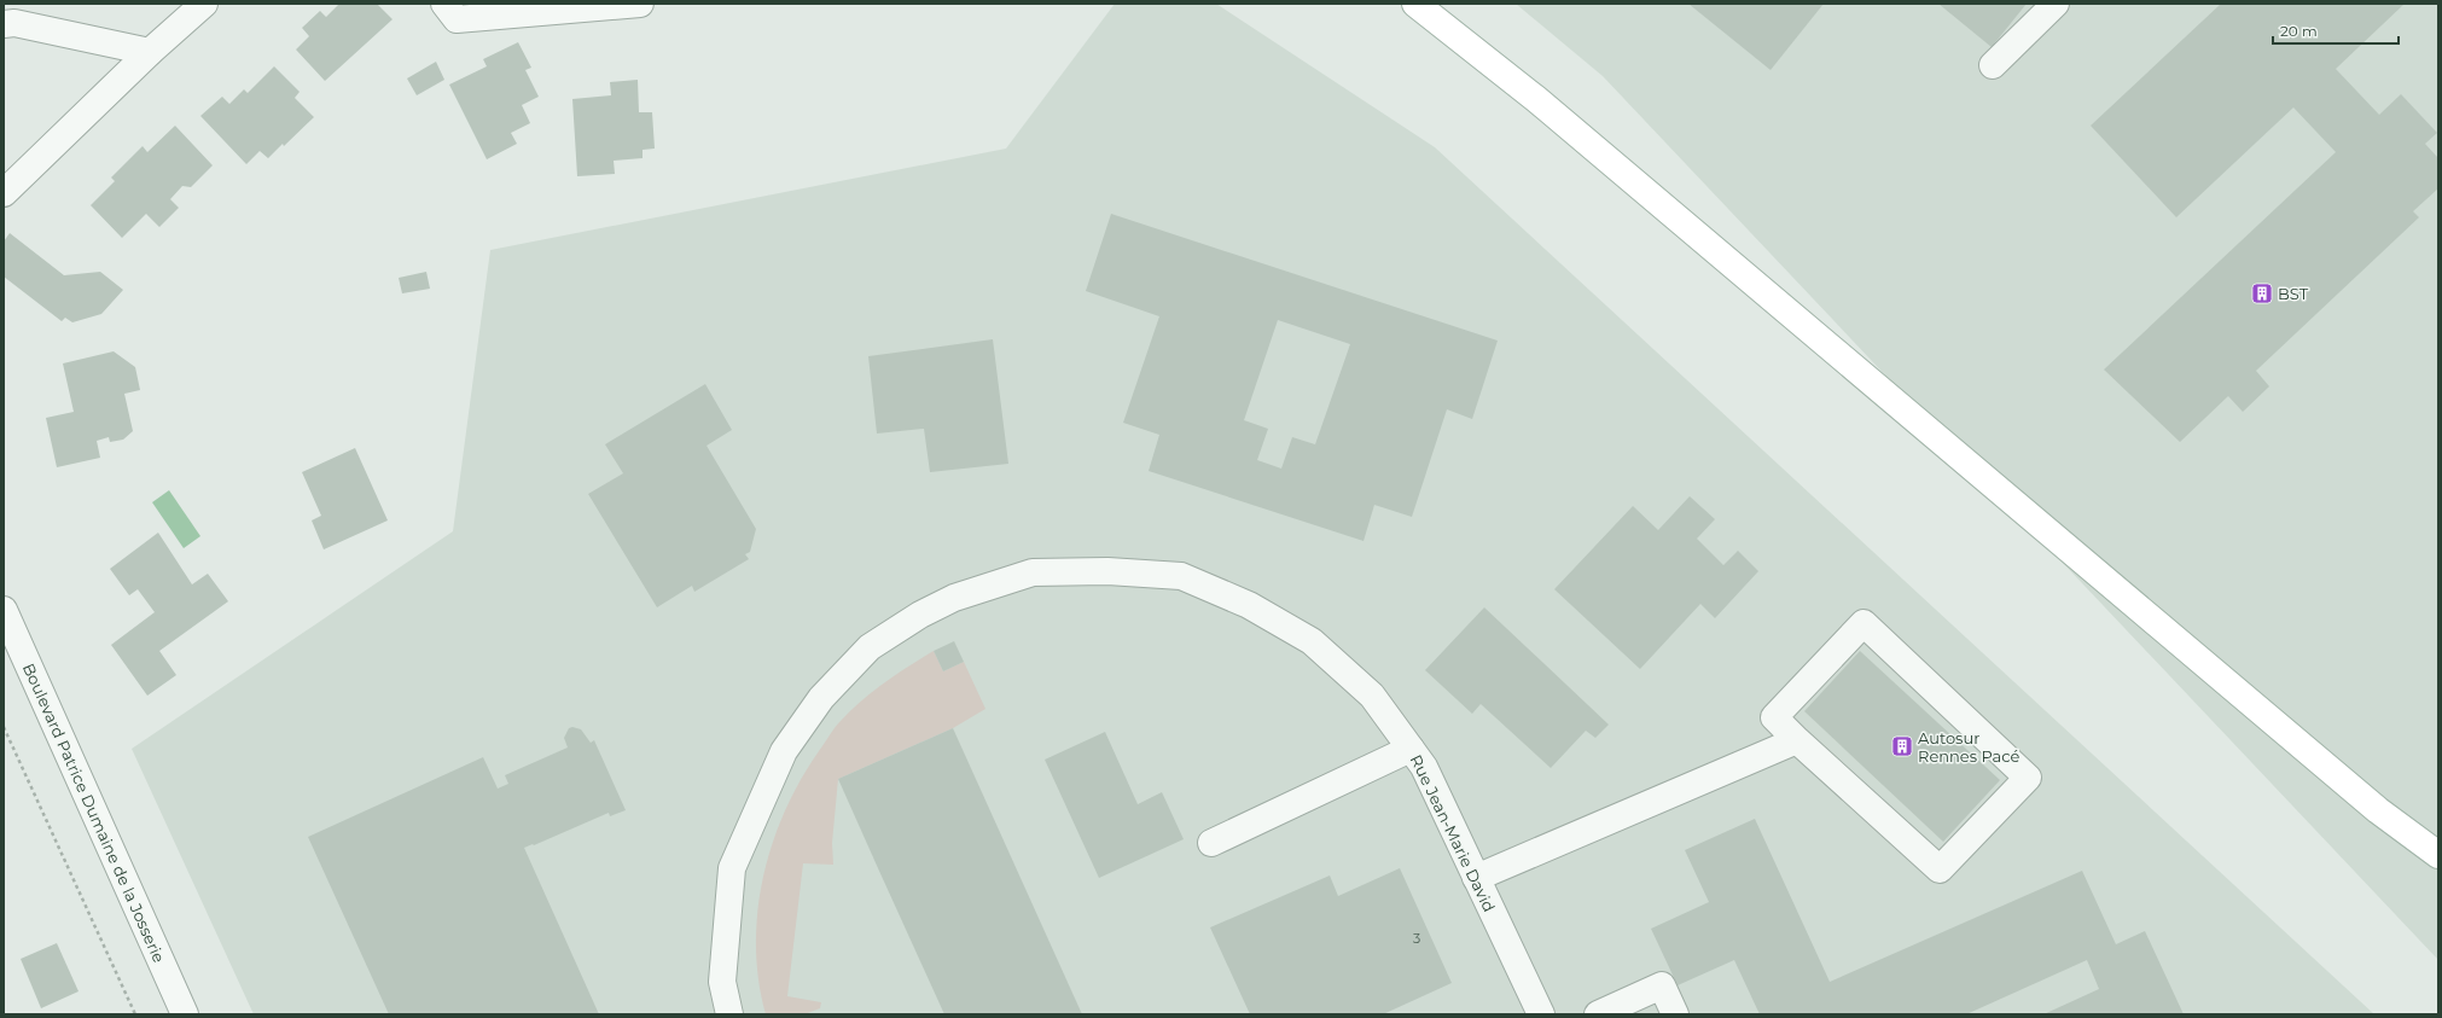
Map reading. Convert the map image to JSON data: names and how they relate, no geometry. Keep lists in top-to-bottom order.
{
  "streets": {
    "street": ["Boulevard Patrice Dumaine de la Josserie", "Rue Jean-Marie David"]
  },
  "places": {
    "building": ["BST", "Autosur Rennes Pacé"]
  },
  "house_numbers": ["3"],
  "scale_bar": "20 m"
}
